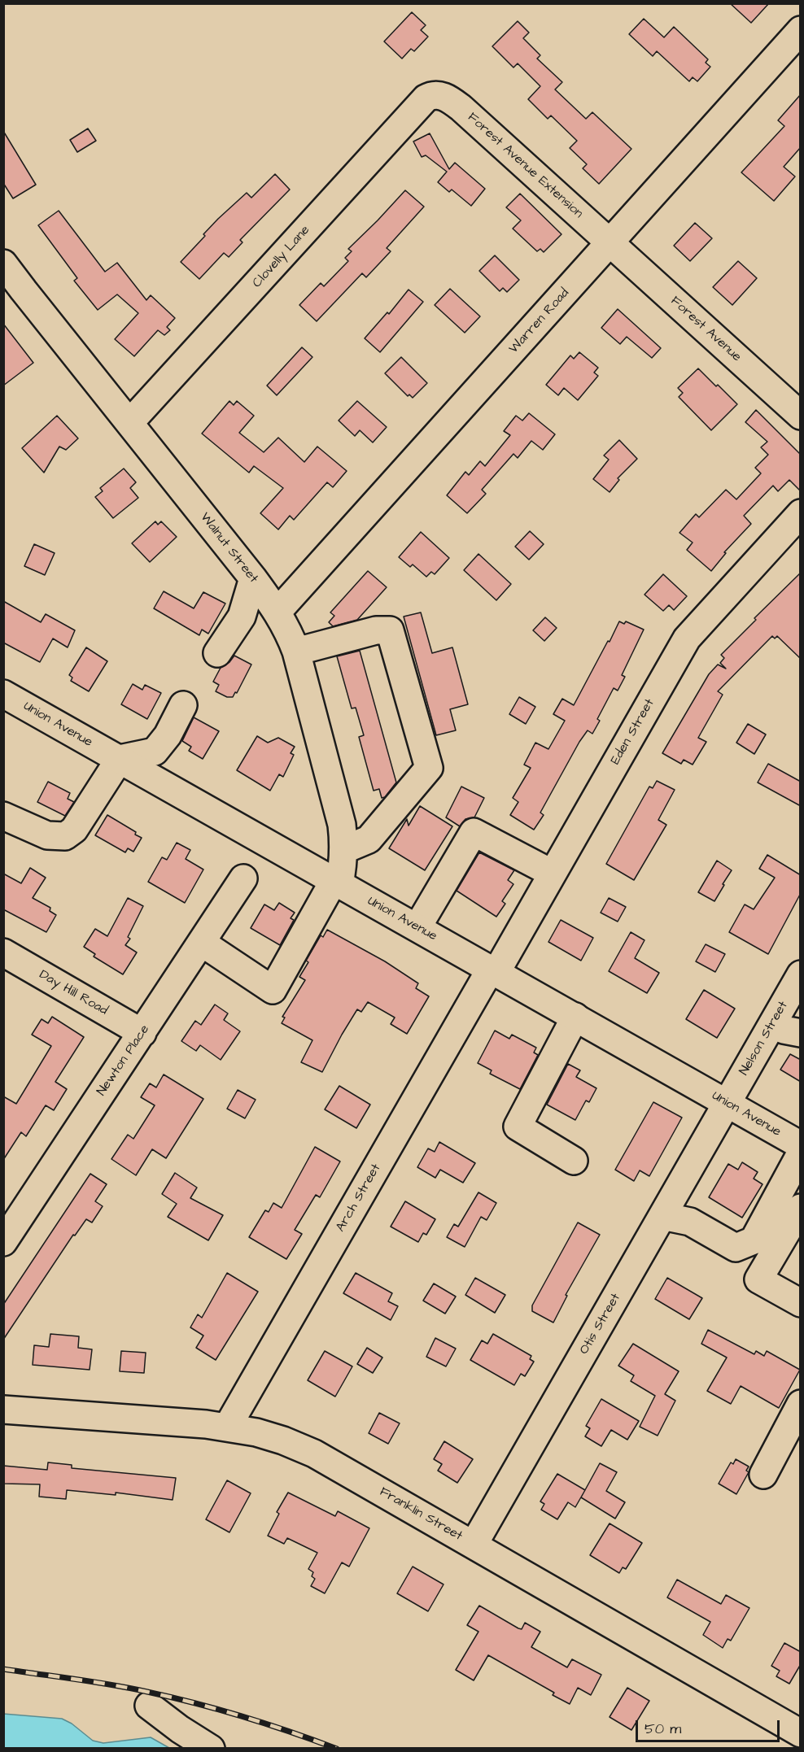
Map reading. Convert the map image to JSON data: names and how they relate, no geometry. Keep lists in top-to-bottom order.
{
  "streets": {
    "street": [
      "Forest Avenue Extension",
      "Clovelly Lane",
      "Warren Road",
      "Forest Avenue",
      "Walnut Street",
      "Union Avenue",
      "Eden Street",
      "Day Hill Road",
      "Nelson Street",
      "Newton Place",
      "Arch Street",
      "Otis Street",
      "Franklin Street"
    ]
  },
  "crossings": [
    ["Forest Avenue Extension", "Clovelly Lane"],
    ["Forest Avenue Extension", "Warren Road"],
    ["Forest Avenue Extension", "Forest Avenue"],
    ["Clovelly Lane", "Walnut Street"],
    ["Warren Road", "Forest Avenue"],
    ["Warren Road", "Walnut Street"],
    ["Walnut Street", "Union Avenue"],
    ["Union Avenue", "Eden Street"],
    ["Union Avenue", "Nelson Street"],
    ["Union Avenue", "Arch Street"],
    ["Union Avenue", "Otis Street"],
    ["Eden Street", "Arch Street"],
    ["Day Hill Road", "Newton Place"],
    ["Nelson Street", "Otis Street"],
    ["Arch Street", "Franklin Street"],
    ["Otis Street", "Franklin Street"]
  ],
  "scale_bar": "50 m"
}
